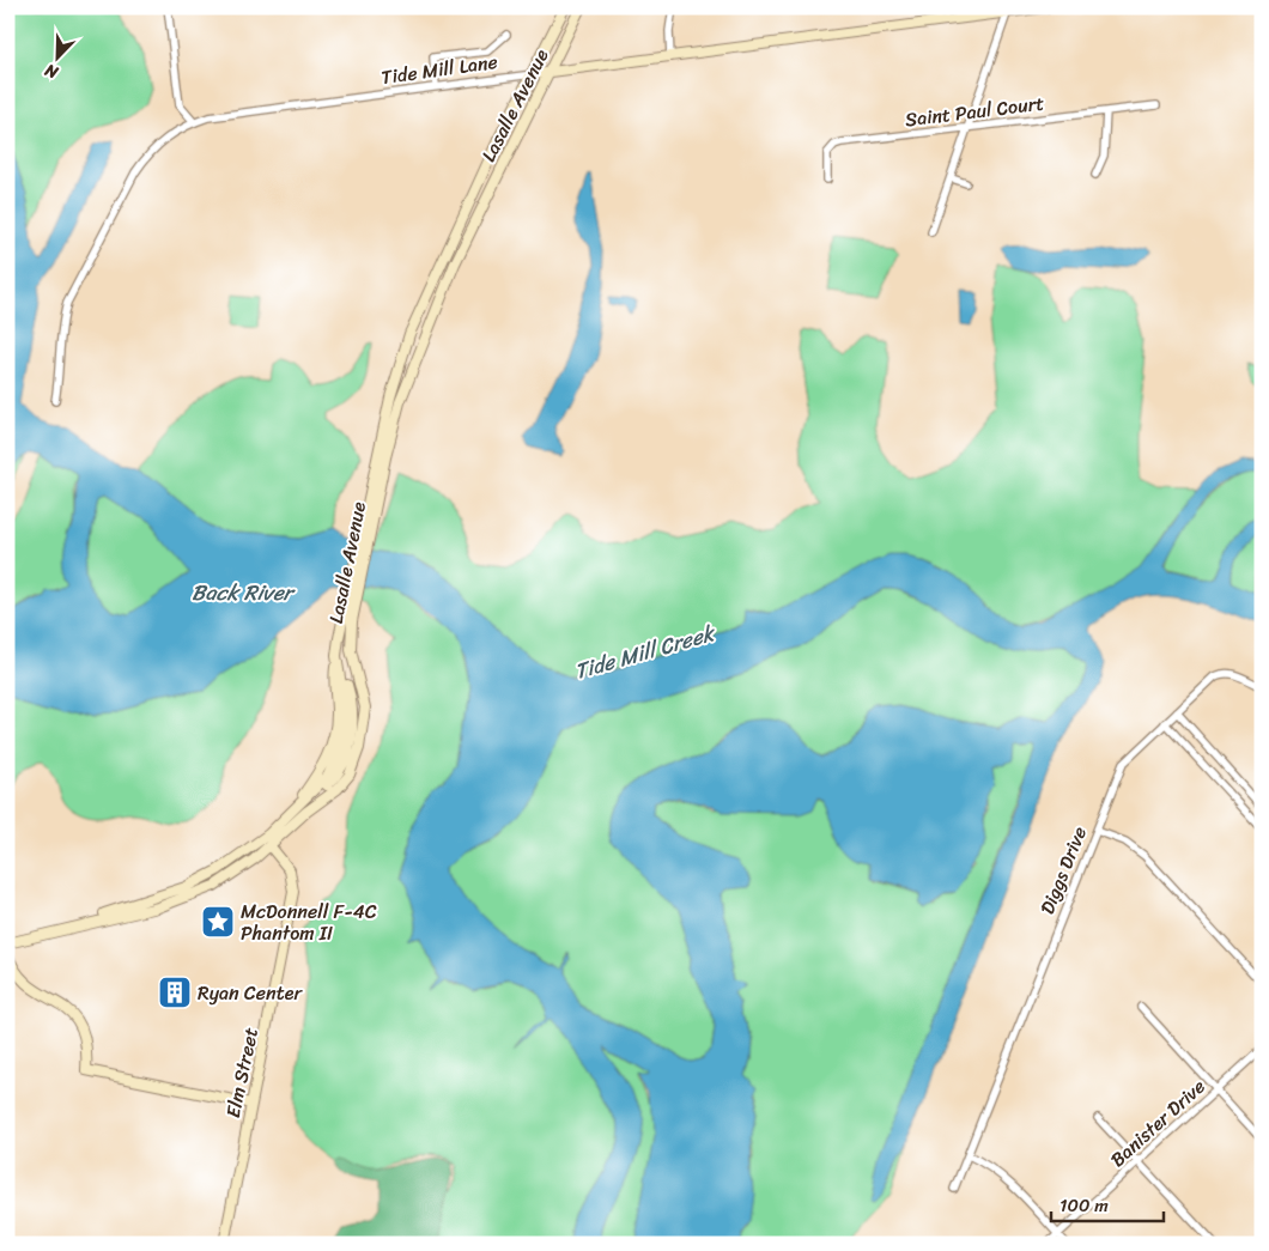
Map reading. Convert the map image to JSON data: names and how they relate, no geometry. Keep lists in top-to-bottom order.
{
  "streets": {
    "main road": ["Tide Mill Lane", "Lasalle Avenue", "Elm Street"],
    "street": ["Saint Paul Court", "Diggs Drive", "Banister Drive"]
  },
  "crossings": [
    ["Tide Mill Lane", "Lasalle Avenue"],
    ["Lasalle Avenue", "Elm Street"]
  ],
  "water": ["Back River", "Tide Mill Creek"],
  "places": {
    "place": ["McDonnell F-4C Phantom II"],
    "building": ["Ryan Center"]
  },
  "scale_bar": "100 m",
  "north": "bottom left"
}
